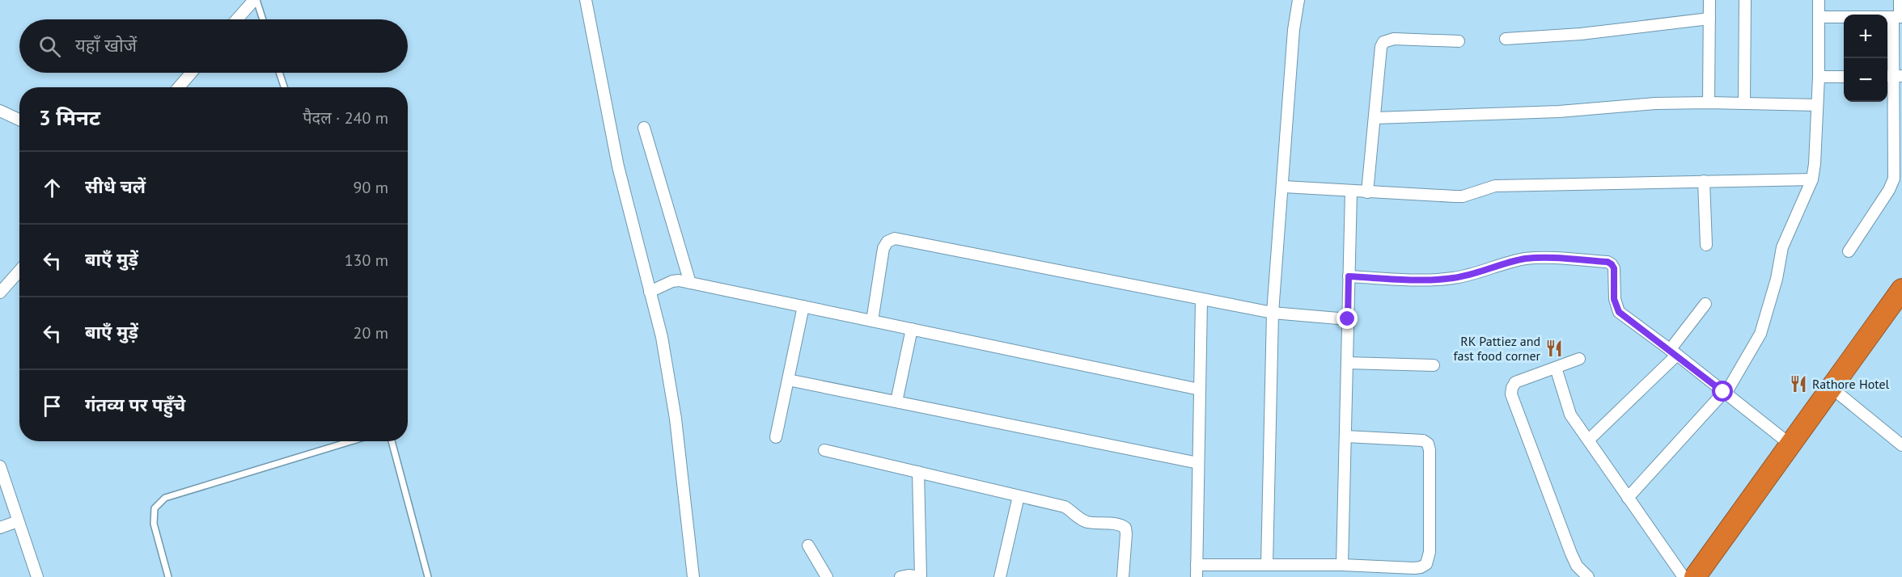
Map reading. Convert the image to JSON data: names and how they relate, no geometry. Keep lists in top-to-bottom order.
{
  "places": {
    "restaurant": ["RK Pattiez and fast food corner", "Rathore Hotel"]
  },
  "page": {
    "map_buttons": ["+", "−"],
    "search": "यहाँ खोजें",
    "heading": ["3 मिनट", "पैदल · 240 m"],
    "list": [
      ["सीधे चलें", "90 m"],
      ["बाएँ मुड़ें", "130 m"],
      ["बाएँ मुड़ें", "20 m"],
      "गंतव्य पर पहुँचे"
    ]
  }
}
